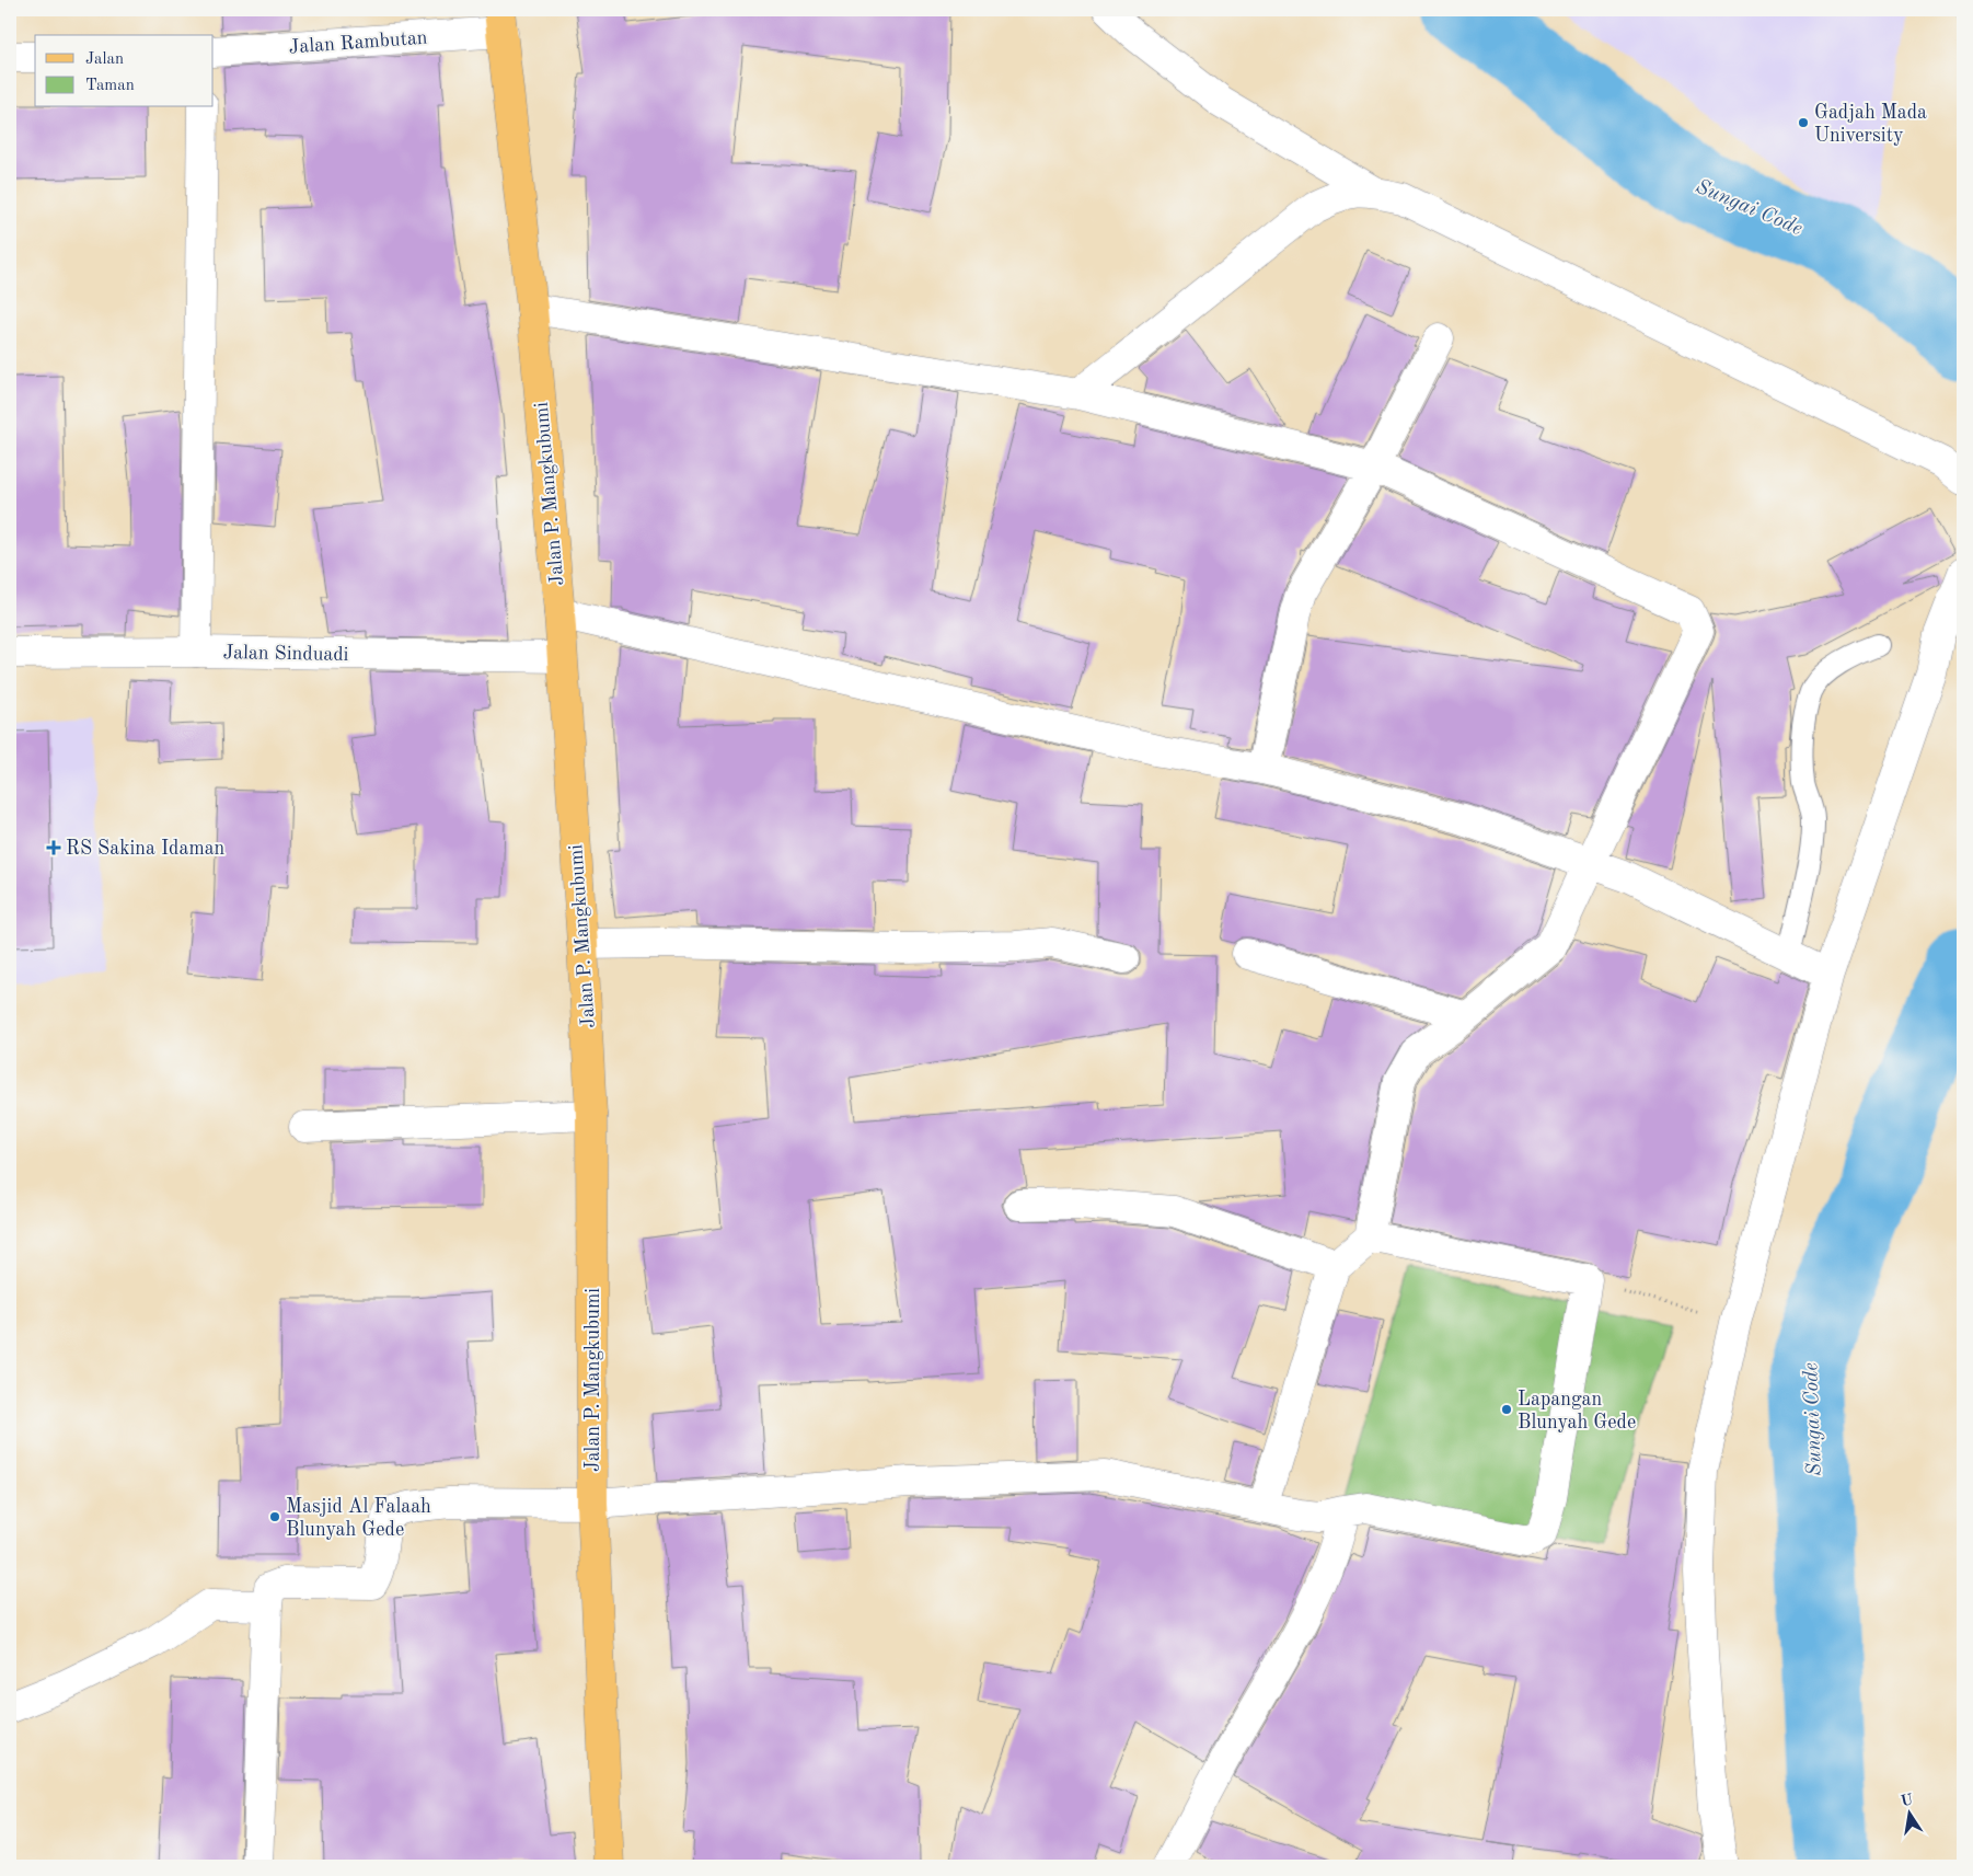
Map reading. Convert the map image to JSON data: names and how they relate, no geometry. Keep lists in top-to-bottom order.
{
  "streets": {
    "main road": ["Jalan P. Mangkubumi"],
    "street": ["Jalan Rambutan", "Jalan Sinduadi"]
  },
  "crossings": [
    ["Jalan Rambutan", "Jalan P. Mangkubumi"],
    ["Jalan P. Mangkubumi", "Jalan Sinduadi"]
  ],
  "water": ["Sungai Code"],
  "places": {
    "other": ["Gadjah Mada University", "Lapangan Blunyah Gede", "Masjid Al Falaah Blunyah Gede"],
    "health": ["RS Sakina Idaman"]
  },
  "legend": ["Jalan", "Taman"],
  "north": "top"
}
